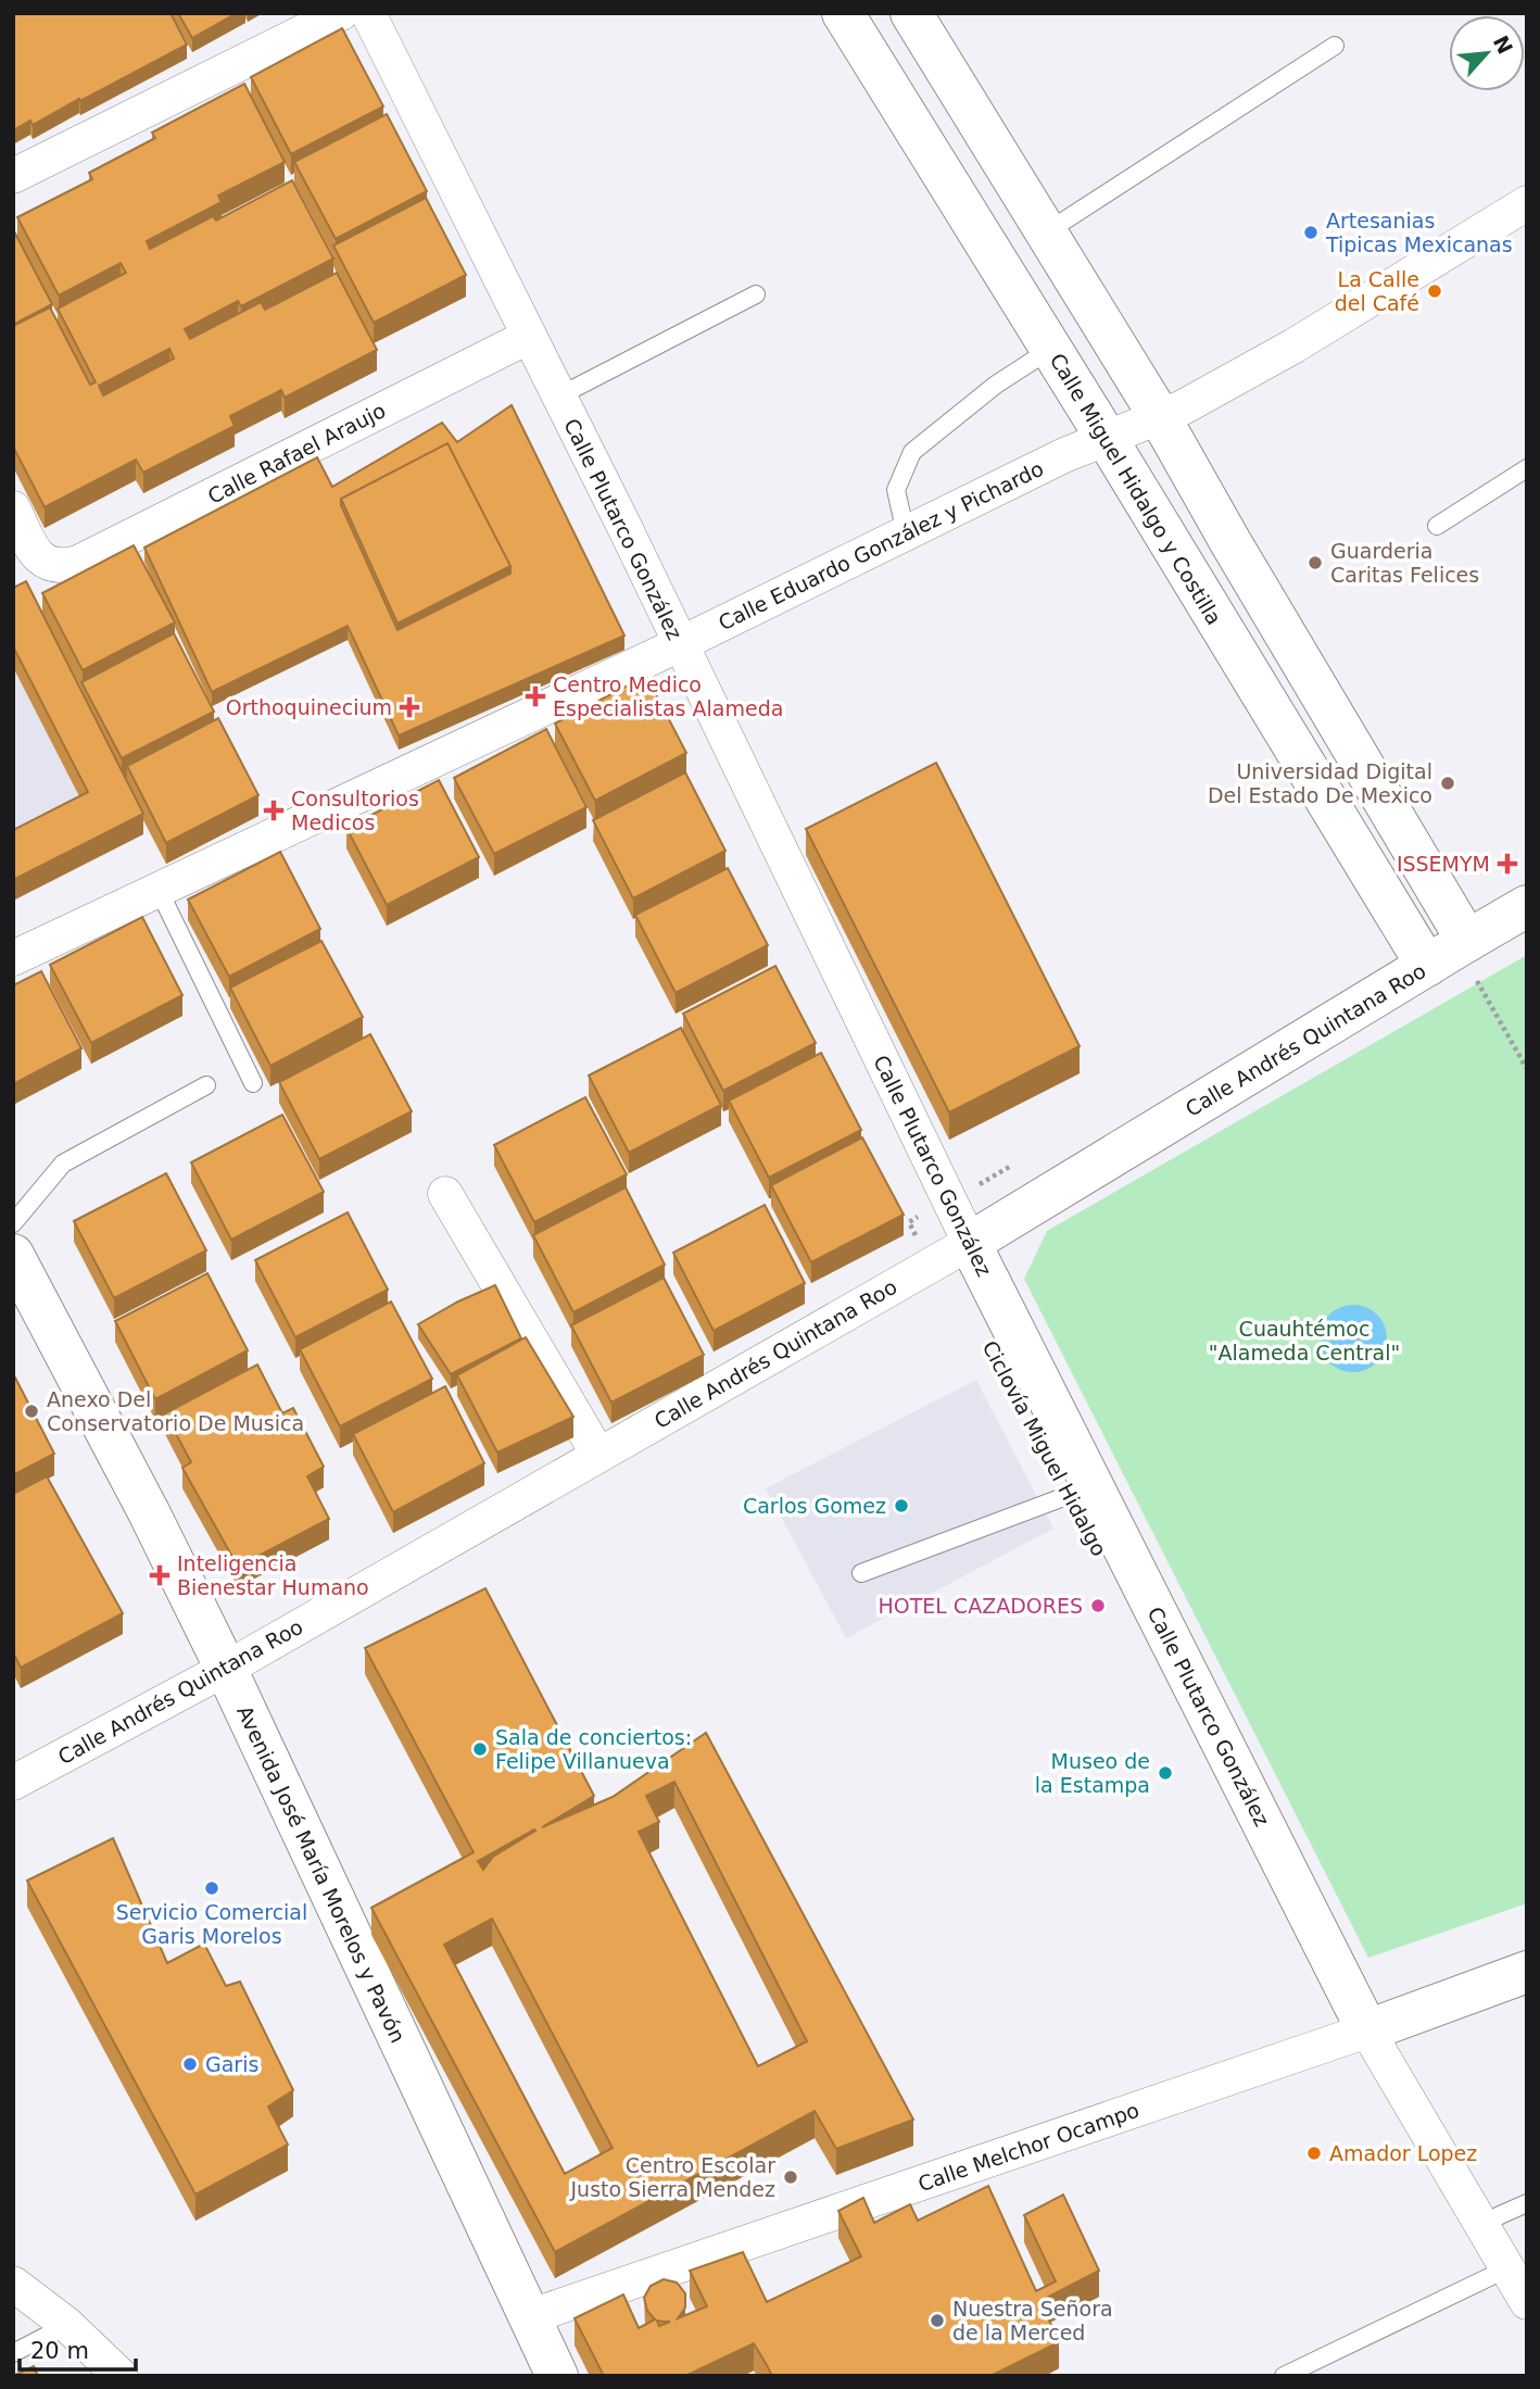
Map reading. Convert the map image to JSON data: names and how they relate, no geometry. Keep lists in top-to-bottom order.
{
  "streets": {
    "main road": [
      "Calle Miguel Hidalgo y Costilla",
      "Calle Plutarco González",
      "Calle Andrés Quintana Roo",
      "Avenida José María Morelos y Pavón",
      "Calle Melchor Ocampo"
    ],
    "street": ["Calle Rafael Araujo", "Calle Eduardo González y Pichardo"]
  },
  "crossings": [
    ["Calle Rafael Araujo", "Calle Plutarco González"],
    ["Calle Miguel Hidalgo y Costilla", "Calle Eduardo González y Pichardo"],
    ["Calle Miguel Hidalgo y Costilla", "Calle Andrés Quintana Roo"],
    ["Calle Plutarco González", "Calle Eduardo González y Pichardo"],
    ["Calle Plutarco González", "Calle Andrés Quintana Roo"],
    ["Calle Plutarco González", "Calle Melchor Ocampo"],
    ["Calle Andrés Quintana Roo", "Avenida José María Morelos y Pavón"],
    ["Avenida José María Morelos y Pavón", "Calle Melchor Ocampo"]
  ],
  "parks": ["Cuauhtémoc \"Alameda Central\""],
  "places": {
    "other": [
      "Artesanias Tipicas Mexicanas",
      "La Calle del Café",
      "Guarderia Caritas Felices",
      "Universidad Digital Del Estado De Mexico",
      "Anexo Del Conservatorio De Musica",
      "Carlos Gomez",
      "HOTEL CAZADORES",
      "Sala de conciertos: Felipe Villanueva",
      "Museo de la Estampa",
      "Servicio Comercial Garis Morelos",
      "Garis",
      "Amador Lopez",
      "Centro Escolar Justo Sierra Mendez",
      "Nuestra Señora de la Merced"
    ],
    "health": [
      "Centro Medico Especialistas Alameda",
      "Orthoquinecium",
      "Consultorios Medicos",
      "ISSEMYM",
      "Inteligencia Bienestar Humano"
    ]
  },
  "scale_bar": "20 m",
  "north": "top right"
}
